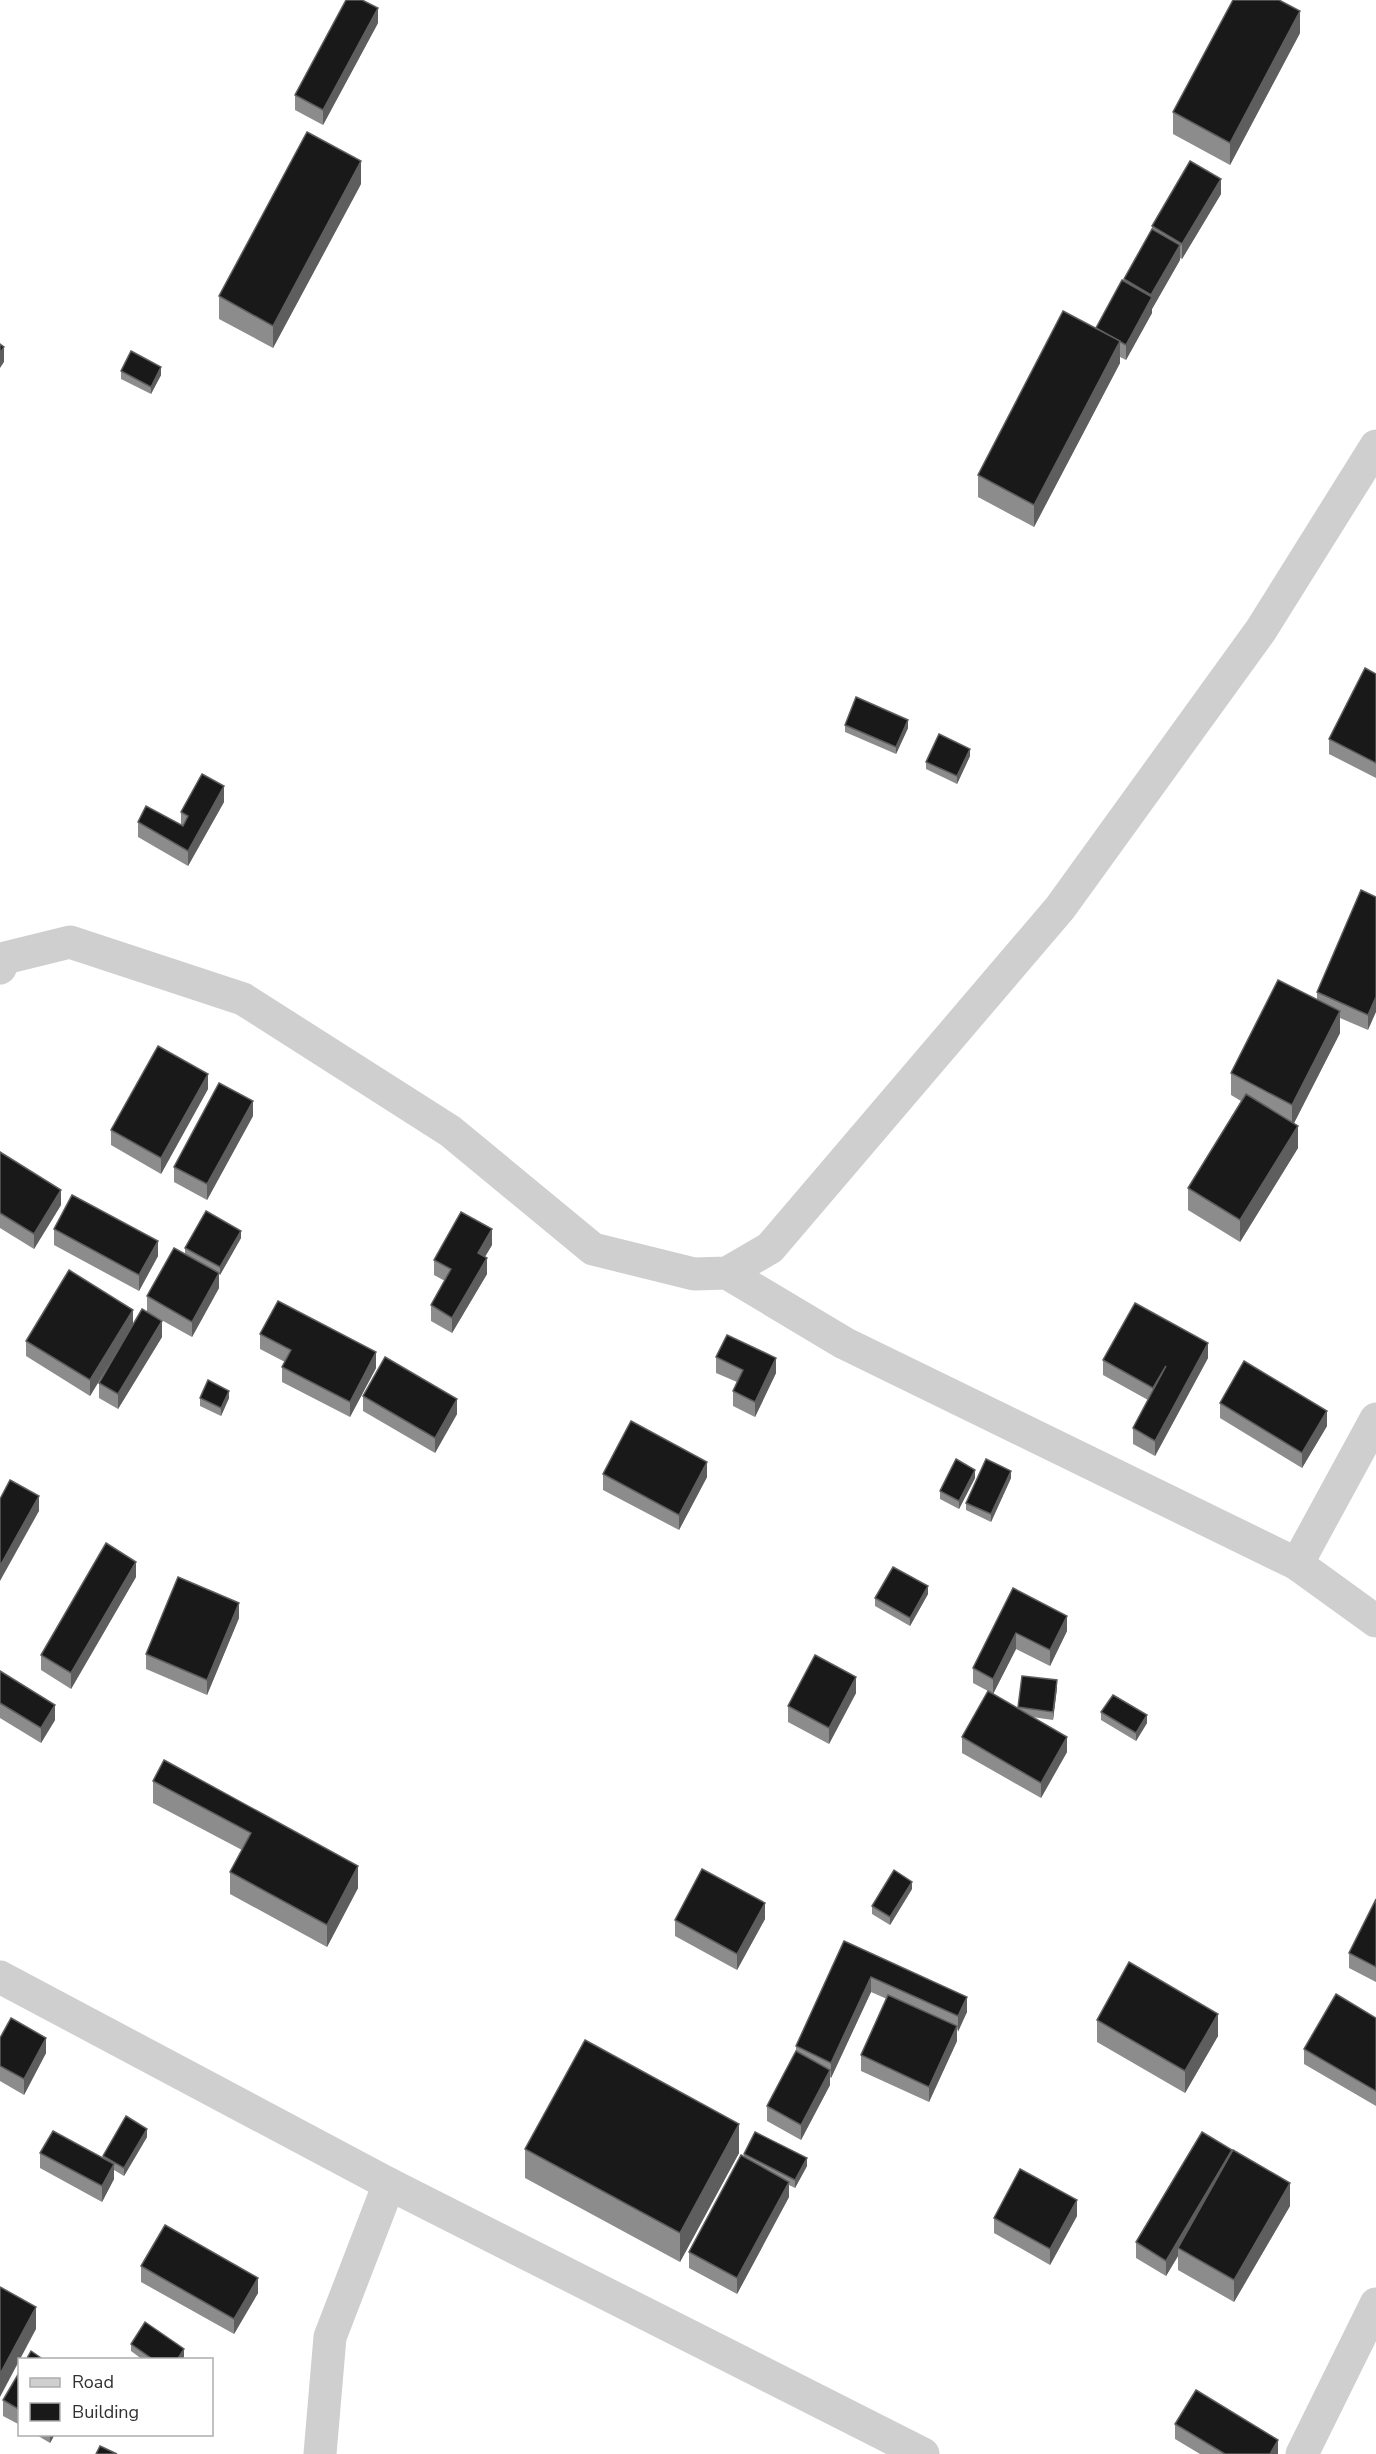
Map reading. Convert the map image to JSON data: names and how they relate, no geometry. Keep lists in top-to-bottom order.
{
  "legend": ["Road", "Building"]
}
